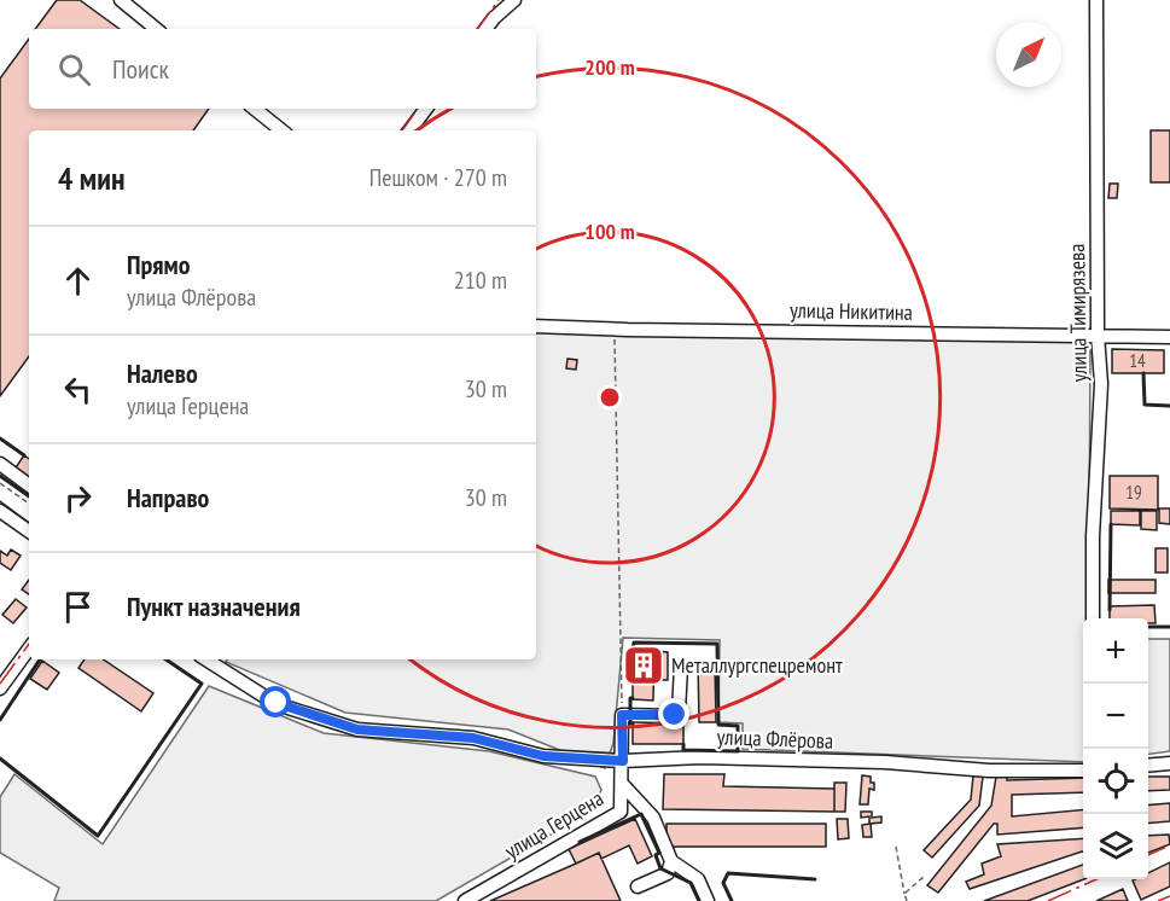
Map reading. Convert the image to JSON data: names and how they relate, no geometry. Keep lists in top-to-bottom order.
{
  "streets": {
    "street": [
      "улица Никитина",
      "улица Тимирязева",
      "улица Флёрова",
      "улица Герцена"
    ]
  },
  "crossings": [
    ["улица Никитина", "улица Тимирязева"],
    ["улица Флёрова", "улица Герцена"]
  ],
  "places": {
    "building": ["Металлургспецремонт"]
  },
  "house_numbers": ["14", "19"],
  "north": "top right",
  "page": {
    "search": "Поиск",
    "heading": ["4 мин", "Пешком · 270 m"],
    "list": [
      ["Прямо", "улица Флёрова", "210 m"],
      ["Налево", "улица Герцена", "30 m"],
      ["Направо", "30 m"],
      "Пункт назначения"
    ],
    "map_buttons": ["+", "−"]
  },
  "rings": ["200 m", "100 m"]
}
